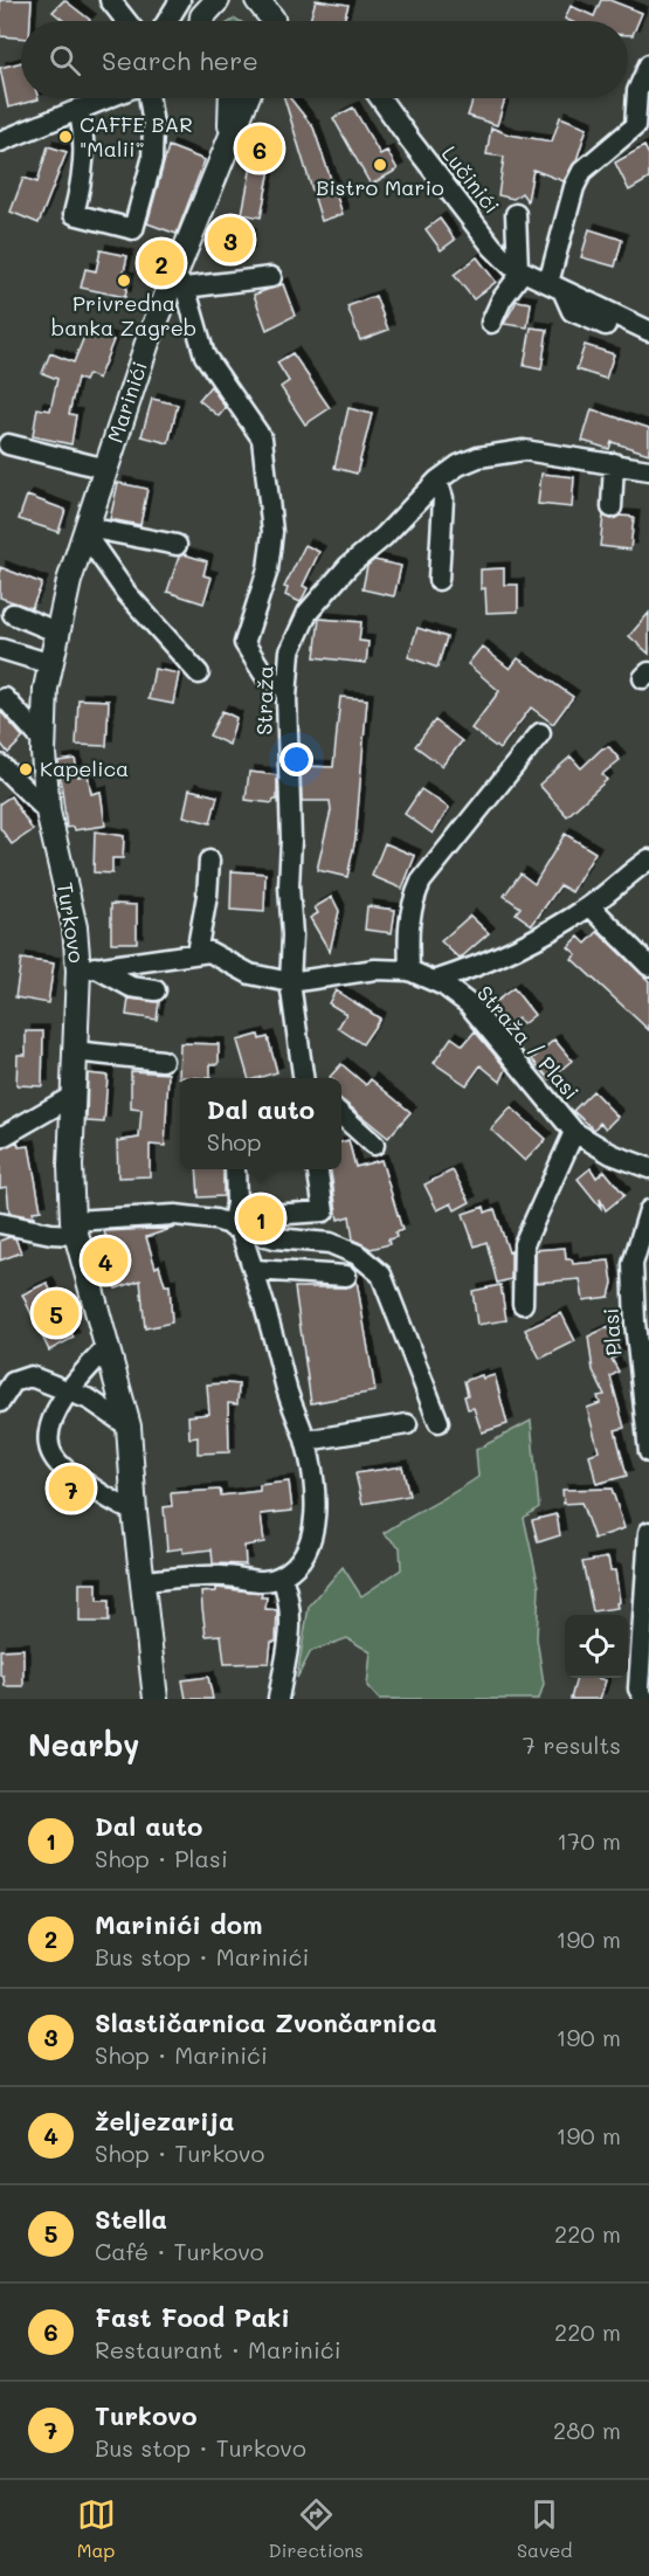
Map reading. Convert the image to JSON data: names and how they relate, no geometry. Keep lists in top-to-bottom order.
{
  "streets": {
    "main road": ["Marinići", "Turkovo"],
    "street": [
      "Lučinići",
      "Straža",
      "Straža / Plasi",
      "Plasi"
    ]
  },
  "crossings": [
    ["Marinići", "Turkovo"],
    ["Straža", "Straža / Plasi"],
    ["Turkovo", "Straža / Plasi"]
  ],
  "places": [
    "CAFFE BAR \"Malii”",
    "Bistro Mario",
    "Privredna banka Zagreb",
    "Kapelica"
  ],
  "page": {
    "search": "Search here",
    "pins": [
      "6",
      "3",
      "2",
      "1",
      "4",
      "5",
      "7"
    ],
    "popup": ["Dal auto", "Shop"],
    "heading": ["Nearby", "7 results"],
    "list": [
      {
        "mark": "1",
        "name": "Dal auto",
        "note": "Shop · Plasi",
        "value": "170 m"
      },
      {
        "mark": "2",
        "name": "Marinići dom",
        "note": "Bus stop · Marinići",
        "value": "190 m"
      },
      {
        "mark": "3",
        "name": "Slastičarnica Zvončarnica",
        "note": "Shop · Marinići",
        "value": "190 m"
      },
      {
        "mark": "4",
        "name": "željezarija",
        "note": "Shop · Turkovo",
        "value": "190 m"
      },
      {
        "mark": "5",
        "name": "Stella",
        "note": "Café · Turkovo",
        "value": "220 m"
      },
      {
        "mark": "6",
        "name": "Fast Food Paki",
        "note": "Restaurant · Marinići",
        "value": "220 m"
      },
      {
        "mark": "7",
        "name": "Turkovo",
        "note": "Bus stop · Turkovo",
        "value": "280 m"
      }
    ],
    "nav": ["Map", "Directions", "Saved"]
  }
}
